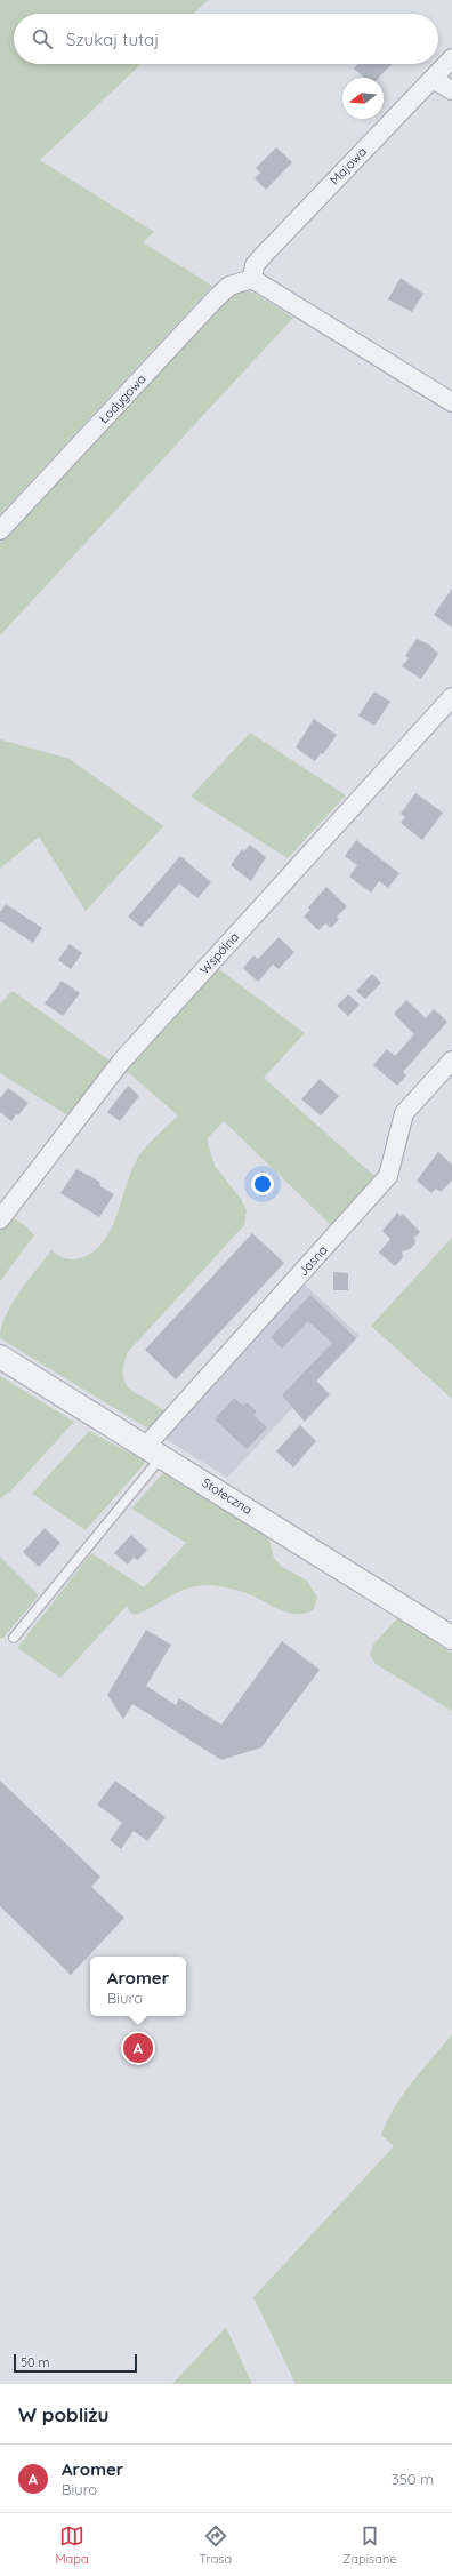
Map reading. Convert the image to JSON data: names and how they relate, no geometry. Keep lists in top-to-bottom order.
{
  "streets": {
    "street": [
      "Majowa",
      "Łodygowa",
      "Wspólna",
      "Jasna",
      "Stołeczna"
    ]
  },
  "crossings": [
    ["Majowa", "Łodygowa"],
    ["Jasna", "Stołeczna"]
  ],
  "scale_bar": "50 m",
  "north": "left",
  "page": {
    "search": "Szukaj tutaj",
    "popup": ["Aromer", "Biuro"],
    "pins": "A",
    "scale": "50 m",
    "heading": "W pobliżu",
    "list": [
      {
        "mark": "A",
        "name": "Aromer",
        "note": "Biuro",
        "value": "350 m"
      }
    ],
    "nav": ["Mapa", "Trasa", "Zapisane"]
  }
}
